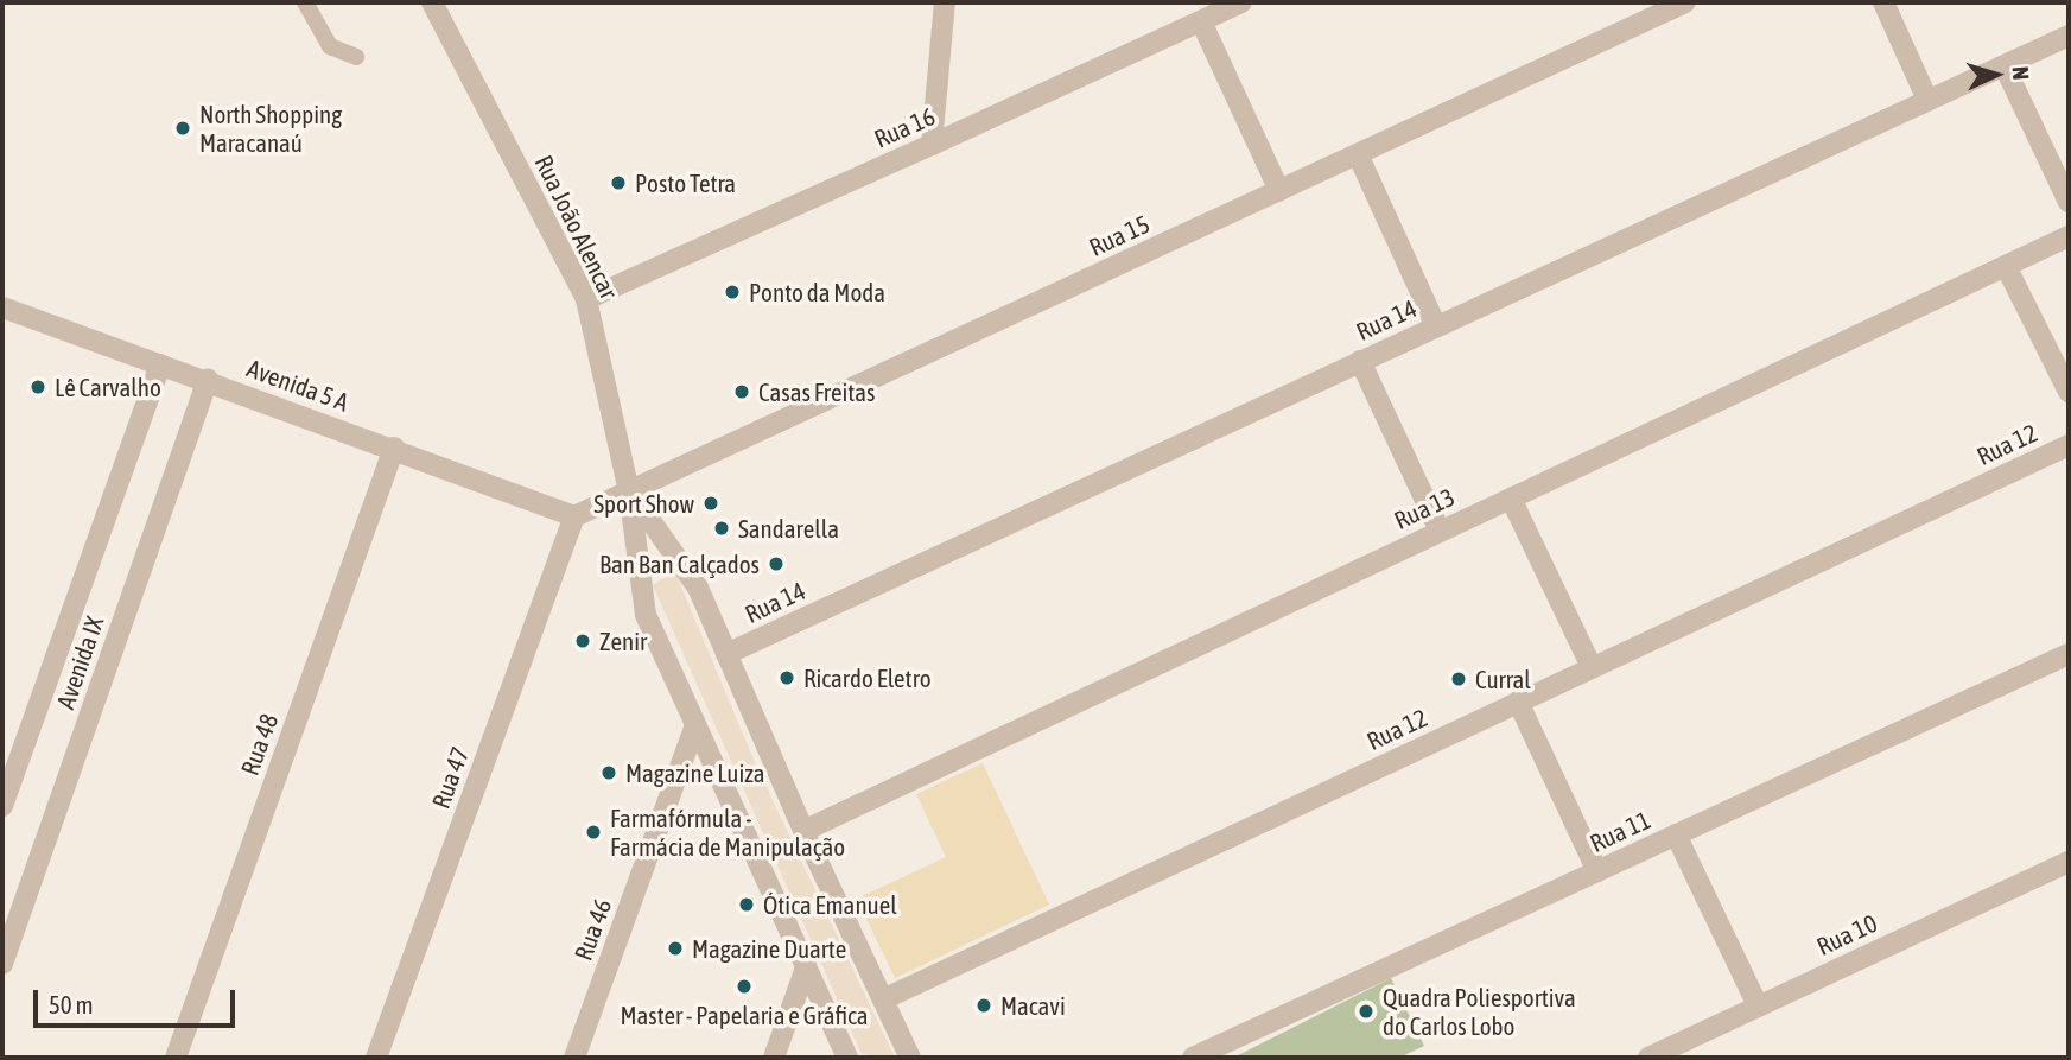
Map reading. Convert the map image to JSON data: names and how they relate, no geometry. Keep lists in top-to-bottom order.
{
  "streets": {
    "street": [
      "Rua 16",
      "Rua João Alencar",
      "Rua 15",
      "Rua 14",
      "Avenida 5 A",
      "Rua 12",
      "Rua 13",
      "Avenida IX",
      "Rua 48",
      "Rua 47",
      "Rua 11",
      "Rua 46",
      "Rua 10"
    ]
  },
  "crossings": [
    ["Rua 16", "Rua João Alencar"],
    ["Rua João Alencar", "Rua 15"],
    ["Rua João Alencar", "Rua 46"],
    ["Rua 15", "Avenida 5 A"],
    ["Rua 15", "Rua 47"],
    ["Avenida 5 A", "Avenida IX"],
    ["Avenida 5 A", "Rua 48"],
    ["Avenida 5 A", "Rua 47"]
  ],
  "places": [
    "North Shopping Maracanaú",
    "Posto Tetra",
    "Ponto da Moda",
    "Lê Carvalho",
    "Casas Freitas",
    "Sport Show",
    "Sandarella",
    "Ban Ban Calçados",
    "Zenir",
    "Ricardo Eletro",
    "Curral",
    "Magazine Luiza",
    "Farmafórmula - Farmácia de Manipulação",
    "Ótica Emanuel",
    "Magazine Duarte",
    "Master - Papelaria e Gráfica",
    "Macavi",
    "Quadra Poliesportiva do Carlos Lobo"
  ],
  "scale_bar": "50 m",
  "north": "right"
}
